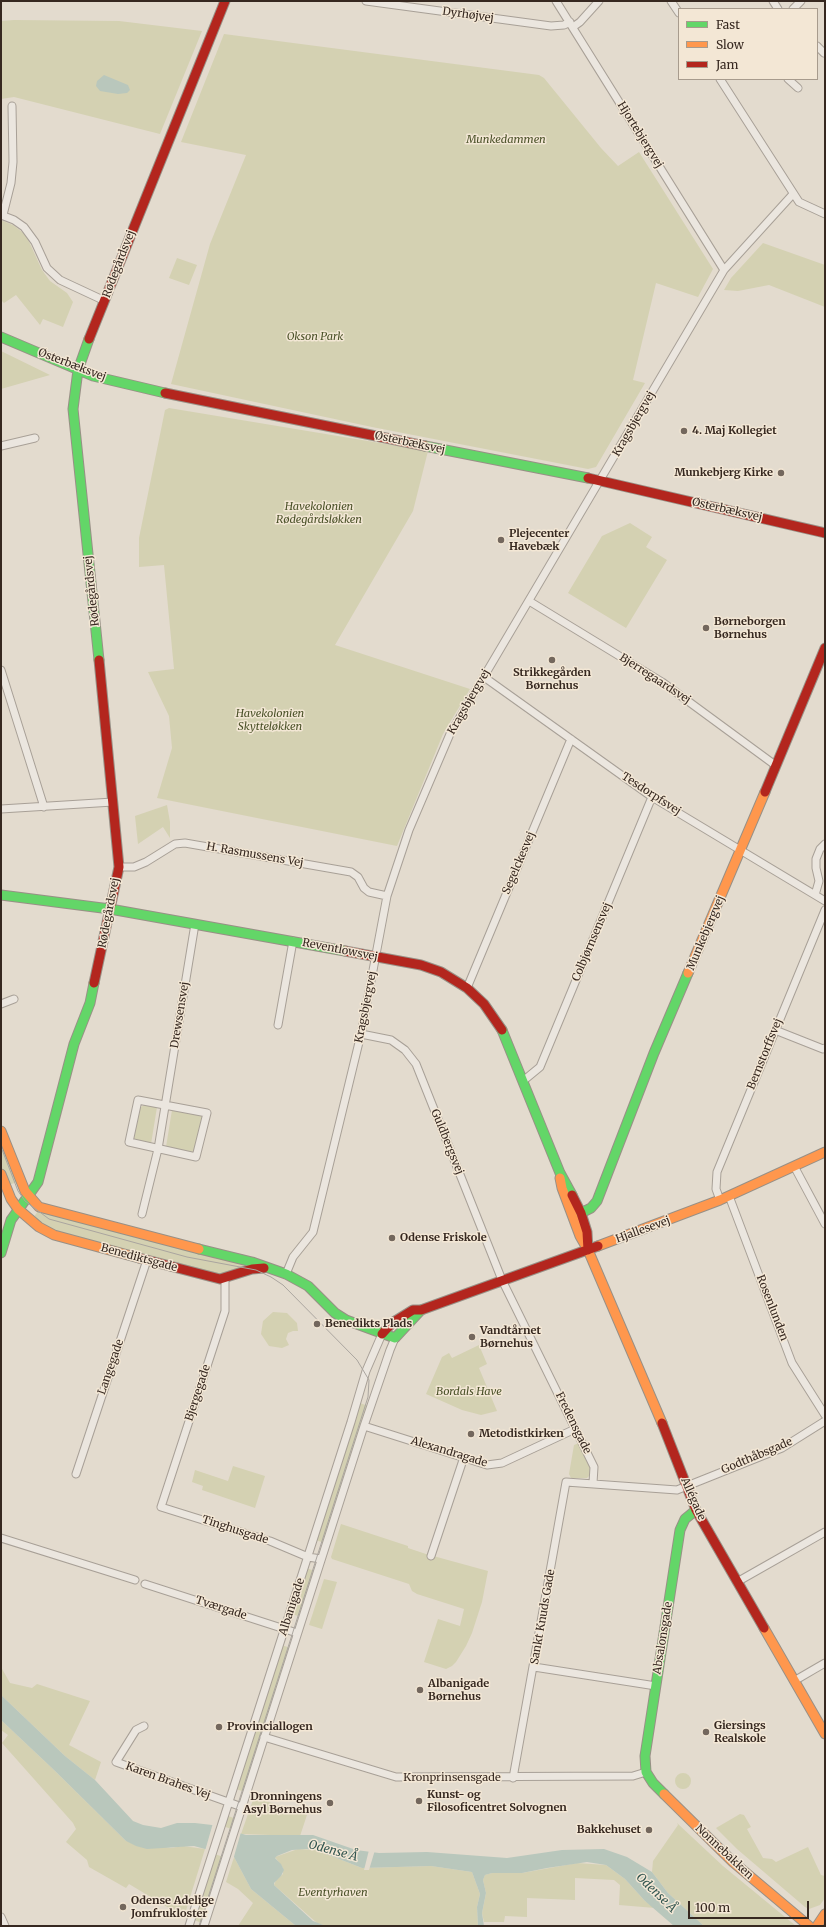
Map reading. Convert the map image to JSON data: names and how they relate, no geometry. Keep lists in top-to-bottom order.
{
  "streets": {
    "street": [
      "Dyrhøjvej",
      "Hjortebjergvej",
      "Rødegårdsvej",
      "Østerbæksvej",
      "Kragsbjergvej",
      "Bjerregaardsvej",
      "Tesdorpfsvej",
      "H. Rasmussens Vej",
      "Segelckesvej",
      "Munkebjergvej",
      "Colbjørnsensvej",
      "Reventlowsvej",
      "Drewsensvej",
      "Bernstorffsvej",
      "Guldbergsvej",
      "Hjallesevej",
      "Benediktsgade",
      "Rosenlunden",
      "Langegade",
      "Bjergegade",
      "Fredensgade",
      "Alexandragade",
      "Godthåbsgade",
      "Allégade",
      "Tinghusgade",
      "Albanigade",
      "Tværgade",
      "Sankt Knuds Gade",
      "Absalonsgade",
      "Kronprinsensgade",
      "Karen Brahes Vej",
      "Nonnebakken"
    ]
  },
  "crossings": [
    ["Dyrhøjvej", "Hjortebjergvej"],
    ["Hjortebjergvej", "Kragsbjergvej"],
    ["Rødegårdsvej", "Østerbæksvej"],
    ["Rødegårdsvej", "H. Rasmussens Vej"],
    ["Rødegårdsvej", "Reventlowsvej"],
    ["Rødegårdsvej", "Benediktsgade"],
    ["Østerbæksvej", "Kragsbjergvej"],
    ["Kragsbjergvej", "Bjerregaardsvej"],
    ["Kragsbjergvej", "Tesdorpfsvej"],
    ["Kragsbjergvej", "H. Rasmussens Vej"],
    ["Kragsbjergvej", "Reventlowsvej"],
    ["Kragsbjergvej", "Guldbergsvej"],
    ["Kragsbjergvej", "Benediktsgade"],
    ["Bjerregaardsvej", "Munkebjergvej"],
    ["Tesdorpfsvej", "Segelckesvej"],
    ["Tesdorpfsvej", "Munkebjergvej"],
    ["Tesdorpfsvej", "Colbjørnsensvej"],
    ["Segelckesvej", "Reventlowsvej"],
    ["Munkebjergvej", "Reventlowsvej"],
    ["Colbjørnsensvej", "Reventlowsvej"],
    ["Reventlowsvej", "Drewsensvej"],
    ["Reventlowsvej", "Hjallesevej"],
    ["Reventlowsvej", "Allégade"],
    ["Bernstorffsvej", "Hjallesevej"],
    ["Guldbergsvej", "Hjallesevej"],
    ["Guldbergsvej", "Fredensgade"],
    ["Hjallesevej", "Rosenlunden"],
    ["Hjallesevej", "Fredensgade"],
    ["Hjallesevej", "Allégade"],
    ["Hjallesevej", "Albanigade"],
    ["Benediktsgade", "Langegade"],
    ["Benediktsgade", "Bjergegade"],
    ["Benediktsgade", "Albanigade"],
    ["Bjergegade", "Tinghusgade"],
    ["Fredensgade", "Alexandragade"],
    ["Fredensgade", "Sankt Knuds Gade"],
    ["Alexandragade", "Albanigade"],
    ["Godthåbsgade", "Allégade"],
    ["Allégade", "Absalonsgade"],
    ["Tinghusgade", "Albanigade"],
    ["Albanigade", "Tværgade"],
    ["Albanigade", "Kronprinsensgade"],
    ["Albanigade", "Karen Brahes Vej"],
    ["Sankt Knuds Gade", "Kronprinsensgade"],
    ["Absalonsgade", "Kronprinsensgade"],
    ["Absalonsgade", "Nonnebakken"],
    ["Kronprinsensgade", "Nonnebakken"]
  ],
  "water": ["Odense Å"],
  "parks": [
    "Munkedammen",
    "Okson Park",
    "Havekolonien Rødegårdsløkken",
    "Havekolonien Skytteløkken",
    "Bordals Have",
    "Eventyrhaven"
  ],
  "places": [
    "4. Maj Kollegiet",
    "Munkebjerg Kirke",
    "Plejecenter Havebæk",
    "Børneborgen Børnehus",
    "Strikkegården Børnehus",
    "Odense Friskole",
    "Benedikts Plads",
    "Vandtårnet Børnehus",
    "Metodistkirken",
    "Albanigade Børnehus",
    "Provinciallogen",
    "Giersings Realskole",
    "Kunst- og Filosoficentret Solvognen",
    "Dronningens Asyl Børnehus",
    "Bakkehuset",
    "Odense Adelige Jomfrukloster"
  ],
  "legend": ["Fast", "Slow", "Jam"],
  "scale_bar": "100 m"
}
